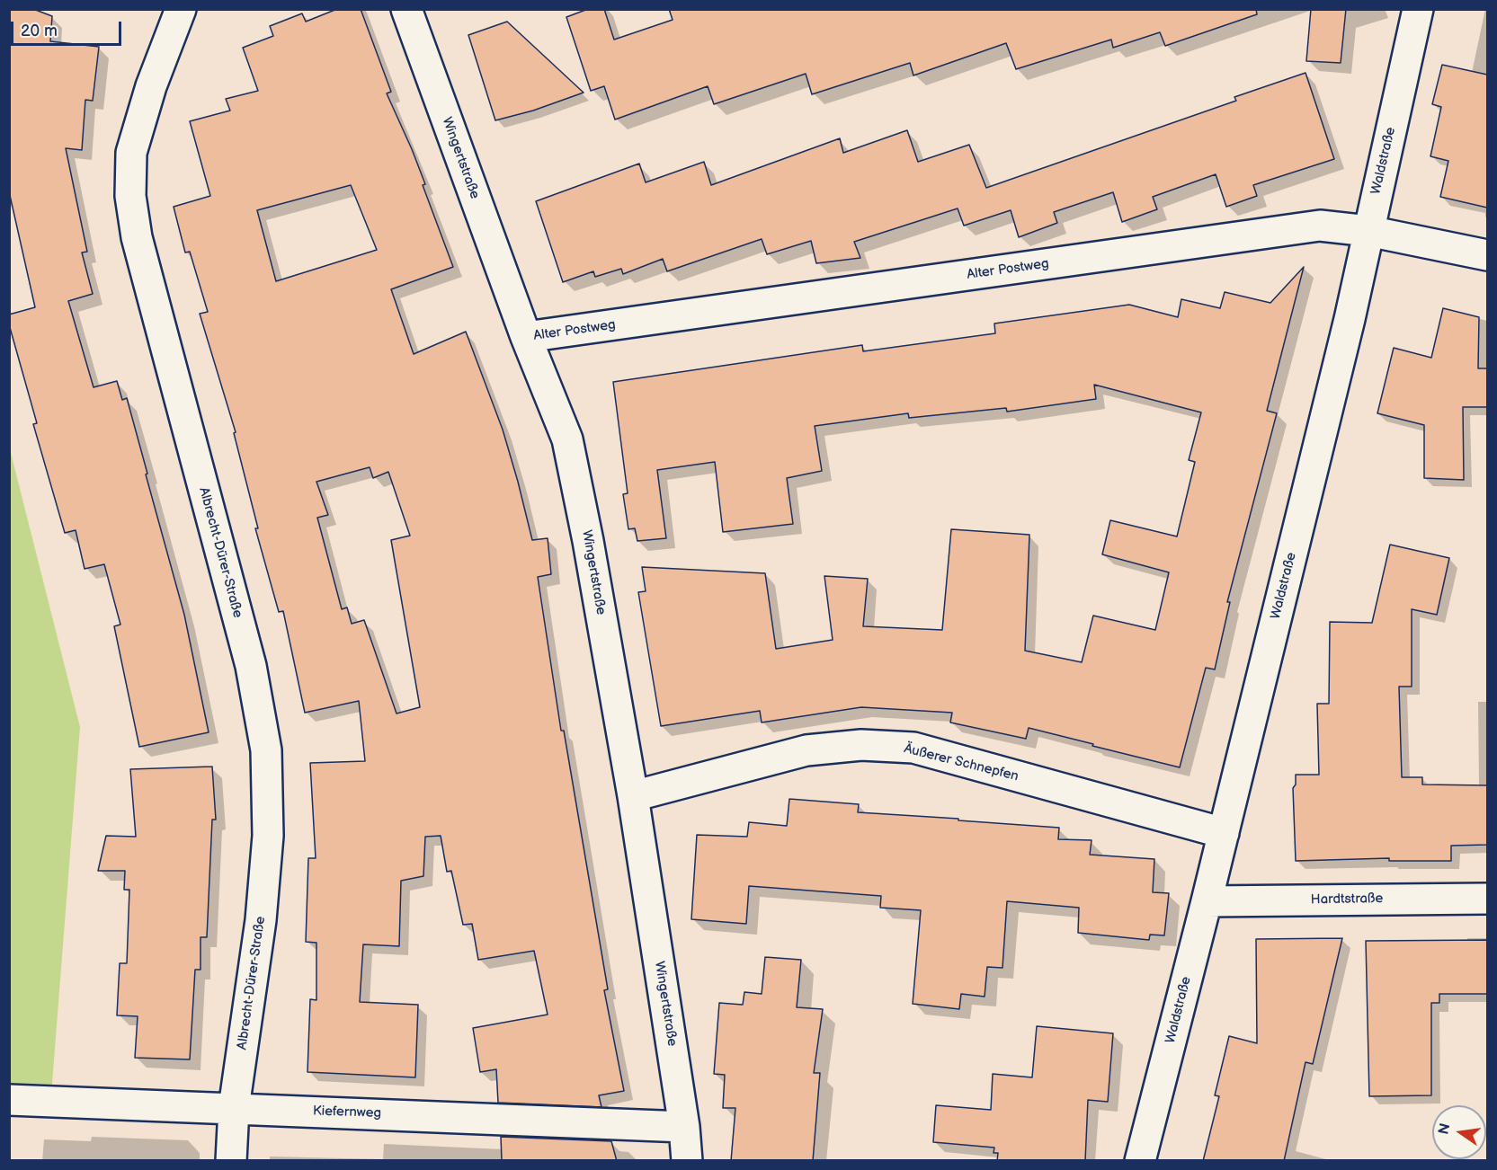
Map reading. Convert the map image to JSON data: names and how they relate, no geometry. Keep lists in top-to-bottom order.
{
  "streets": {
    "street": [
      "Wingertstraße",
      "Waldstraße",
      "Alter Postweg",
      "Albrecht-Dürer-Straße",
      "Äußerer Schnepfen",
      "Hardtstraße",
      "Kiefernweg"
    ]
  },
  "crossings": [
    ["Wingertstraße", "Alter Postweg"],
    ["Wingertstraße", "Äußerer Schnepfen"],
    ["Wingertstraße", "Kiefernweg"],
    ["Waldstraße", "Alter Postweg"],
    ["Waldstraße", "Äußerer Schnepfen"],
    ["Waldstraße", "Hardtstraße"],
    ["Albrecht-Dürer-Straße", "Kiefernweg"]
  ],
  "scale_bar": "20 m",
  "north": "left"
}
